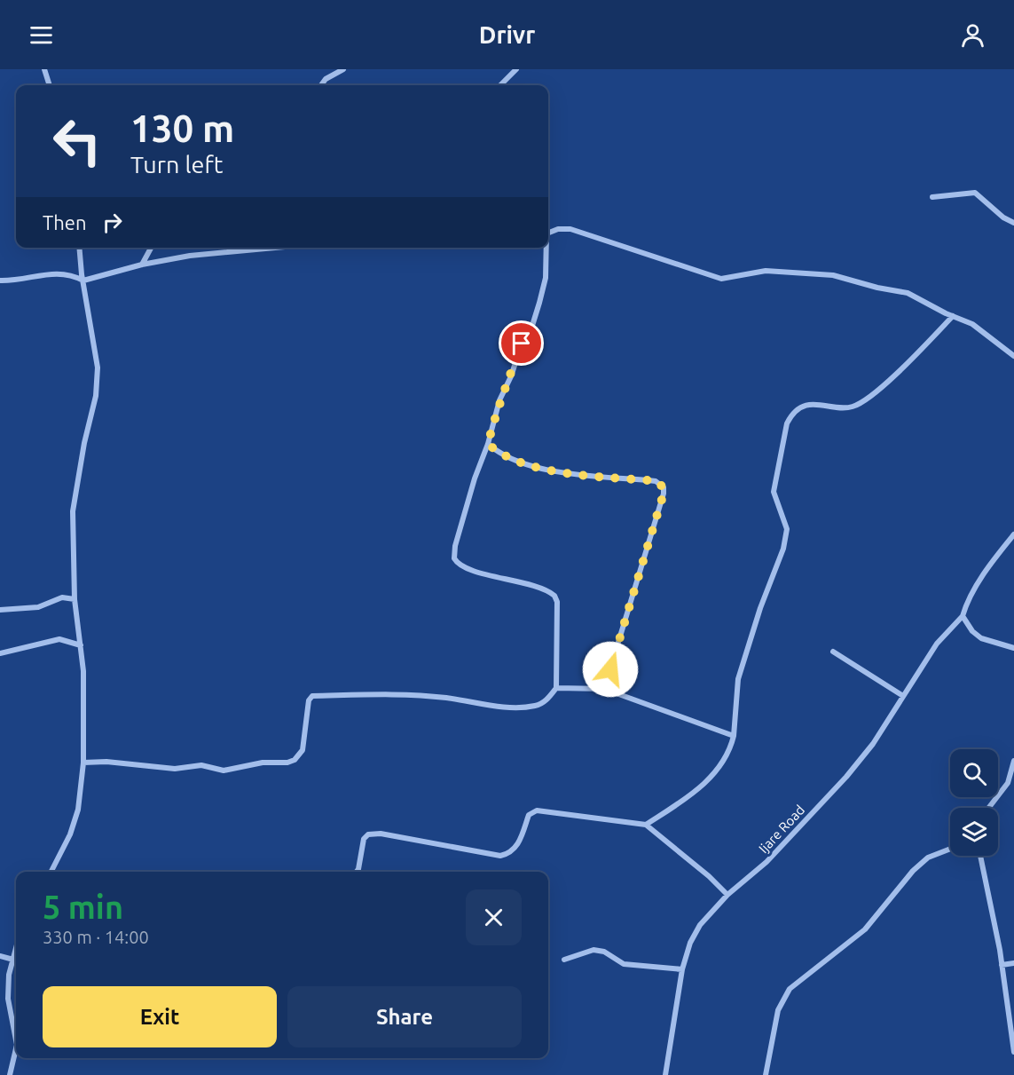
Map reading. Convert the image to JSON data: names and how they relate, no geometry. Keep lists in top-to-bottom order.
{
  "streets": {
    "street": ["Ijare Road"]
  },
  "page": {
    "header": "Drivr",
    "turn": ["130 m", "Turn left"],
    "then": "Then",
    "heading": ["5 min", "330 m · 14:00"],
    "buttons": ["Exit", "Share"]
  }
}
